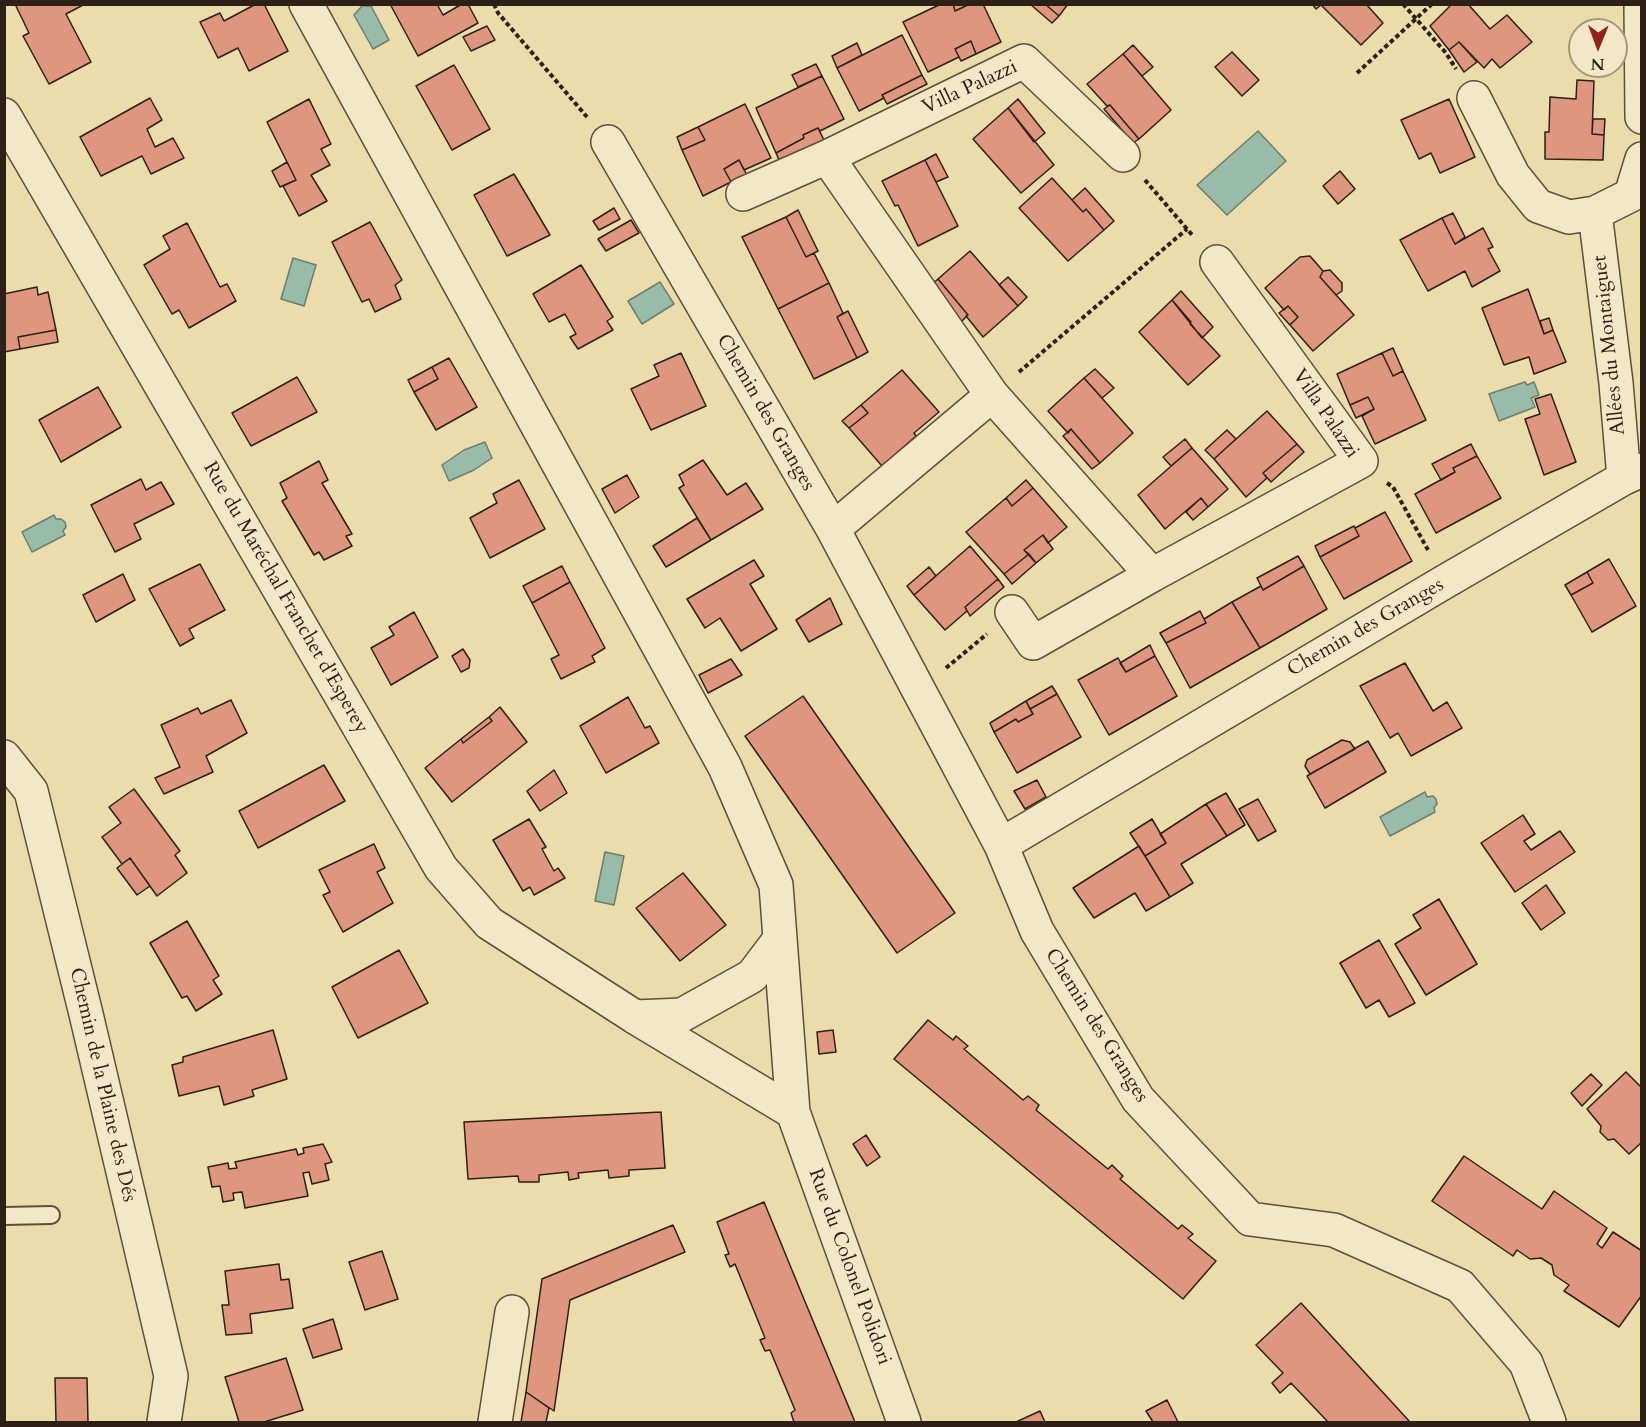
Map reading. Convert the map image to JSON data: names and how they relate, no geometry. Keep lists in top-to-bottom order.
{
  "streets": {
    "street": [
      "Villa Palazzi",
      "Allées du Montaiguet",
      "Chemin des Granges",
      "Rue du Maréchal Franchet d'Esperey",
      "Chemin de la Plaine des Dés",
      "Rue du Colonel Polidori"
    ]
  },
  "crossings": [
    ["Allées du Montaiguet", "Chemin des Granges"],
    ["Rue du Maréchal Franchet d'Esperey", "Rue du Colonel Polidori"]
  ],
  "north": "bottom"
}
